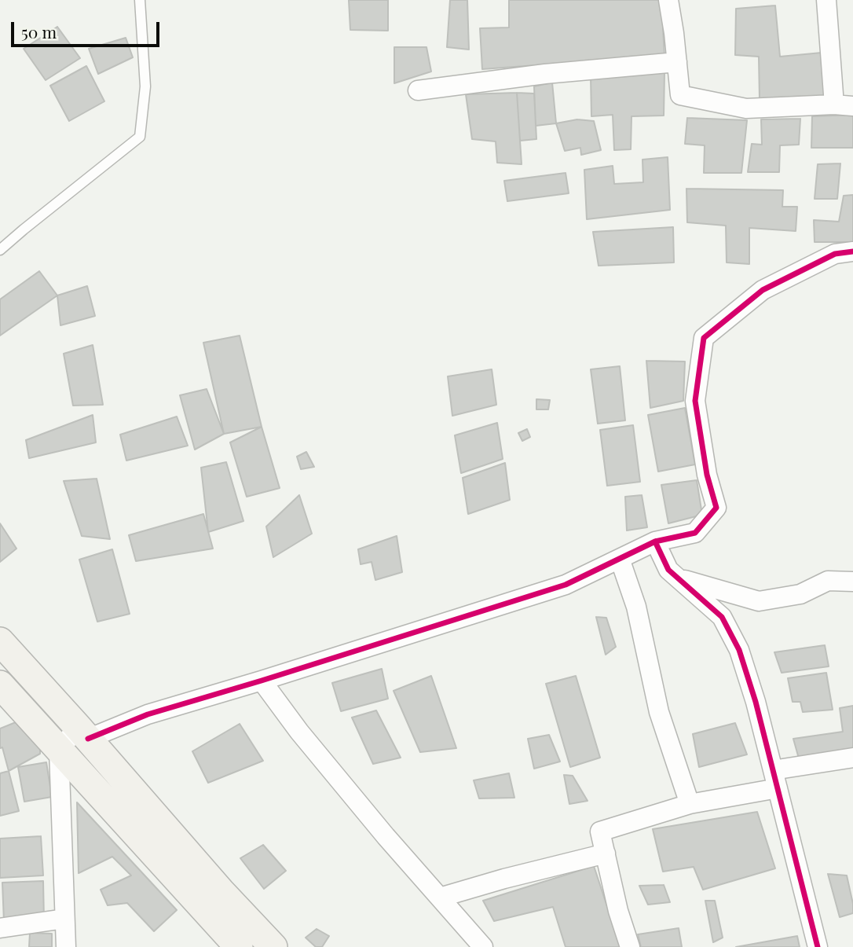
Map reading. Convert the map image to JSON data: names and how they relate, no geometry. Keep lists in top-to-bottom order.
{
  "scale_bar": "50 m"
}
